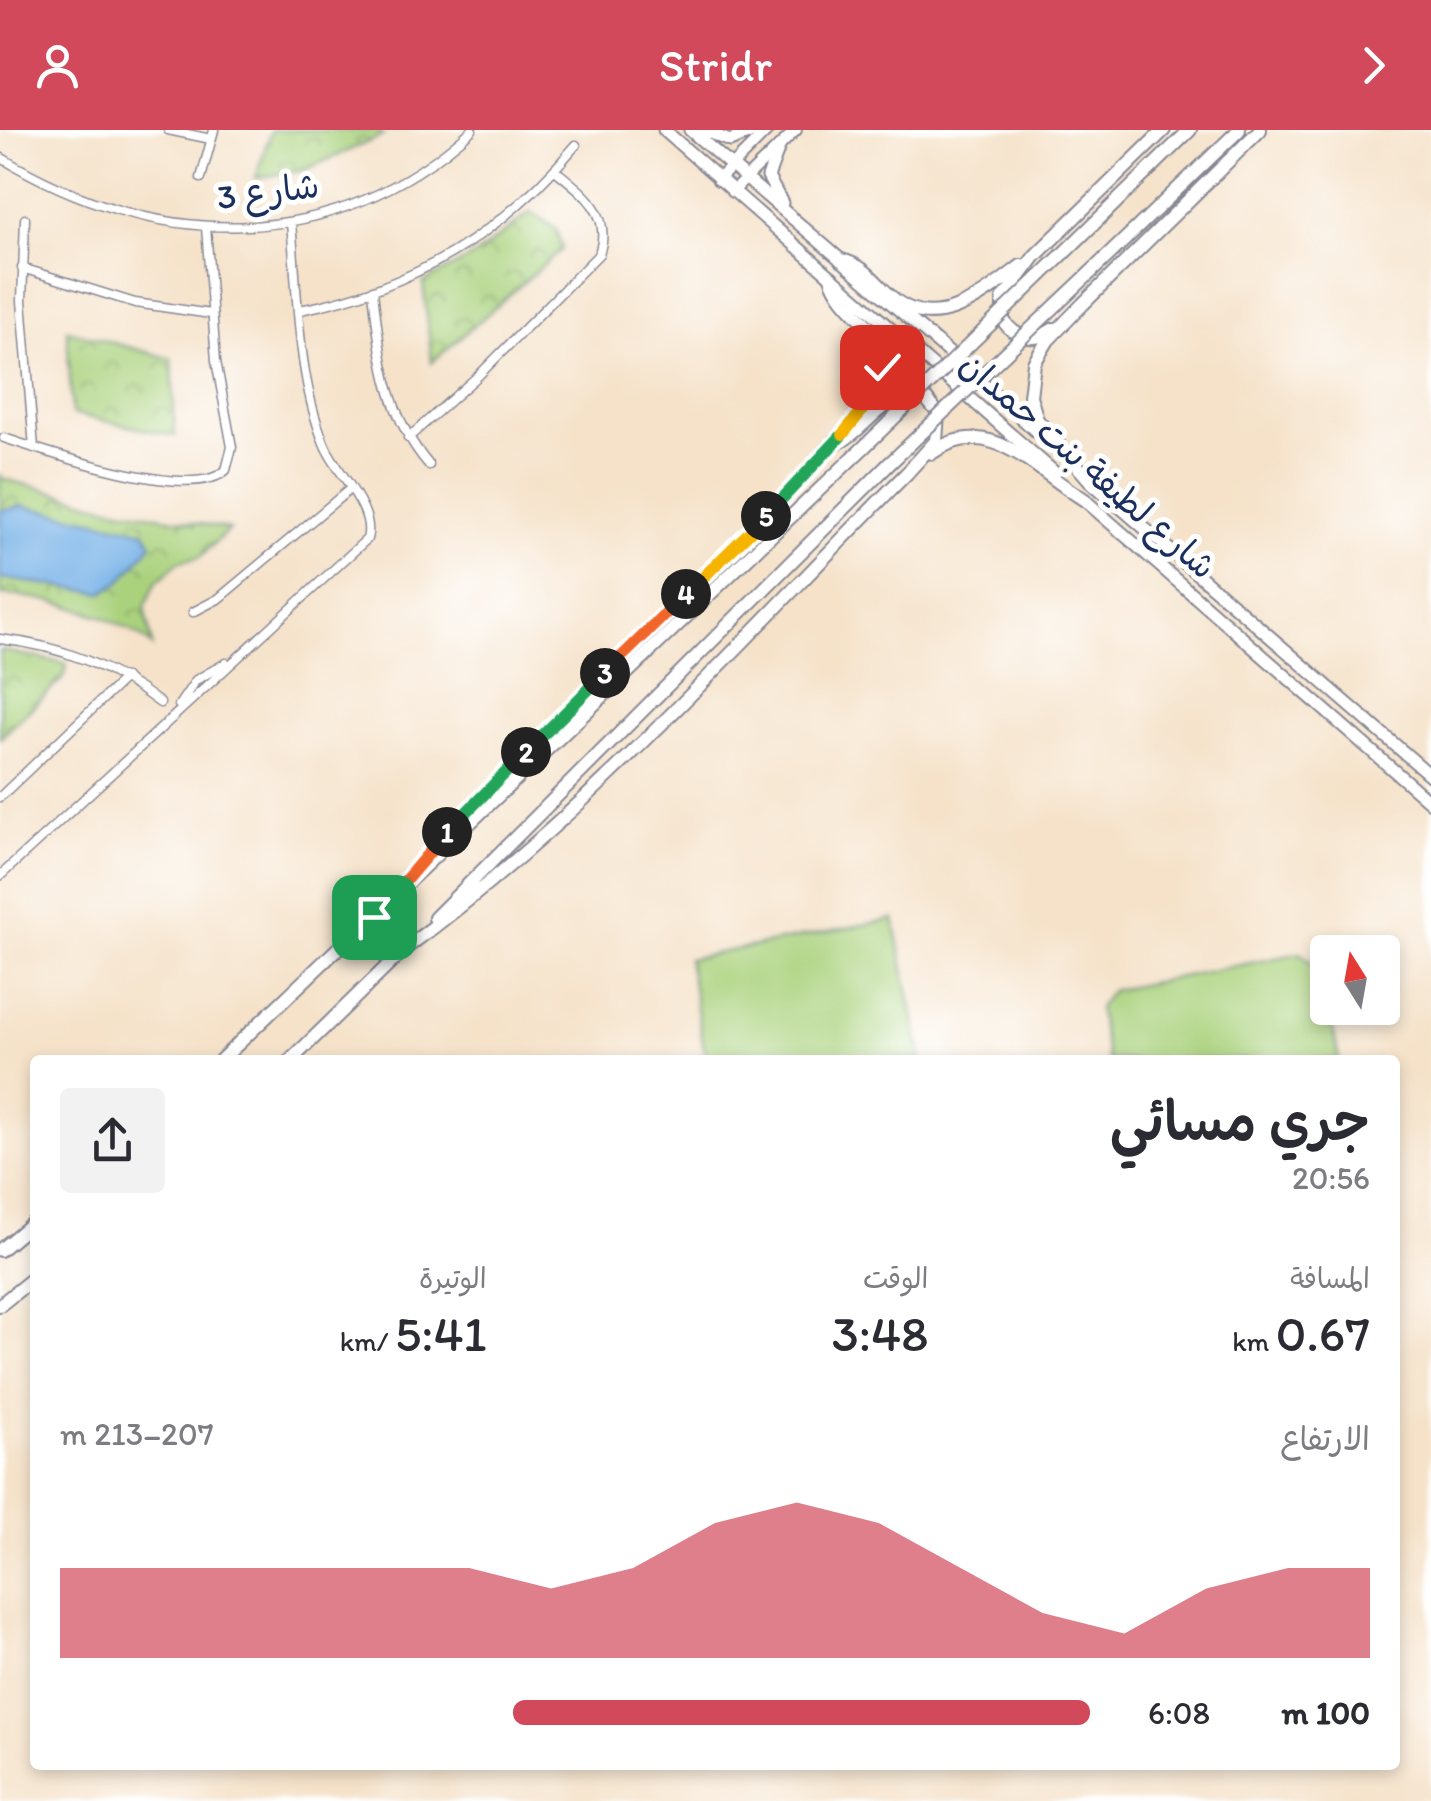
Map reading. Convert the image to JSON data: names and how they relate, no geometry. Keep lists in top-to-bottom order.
{
  "streets": {
    "main road": ["شارع لطيفة بنت حمدان"],
    "street": ["شارع 3"]
  },
  "north": "top",
  "page": {
    "header": "Stridr",
    "pins": [
      "5",
      "4",
      "3",
      "2",
      "1"
    ],
    "heading": ["جري مسائي", "20:56"],
    "stats": [
      ["المسافة", "0.67 km"],
      ["الوقت", "3:48"],
      ["الوتيرة", "5:41 /km"]
    ],
    "chart": ["الارتفاع", "207–213 m"],
    "list": [
      {
        "name": "100 m",
        "note": "6:08"
      }
    ]
  }
}
